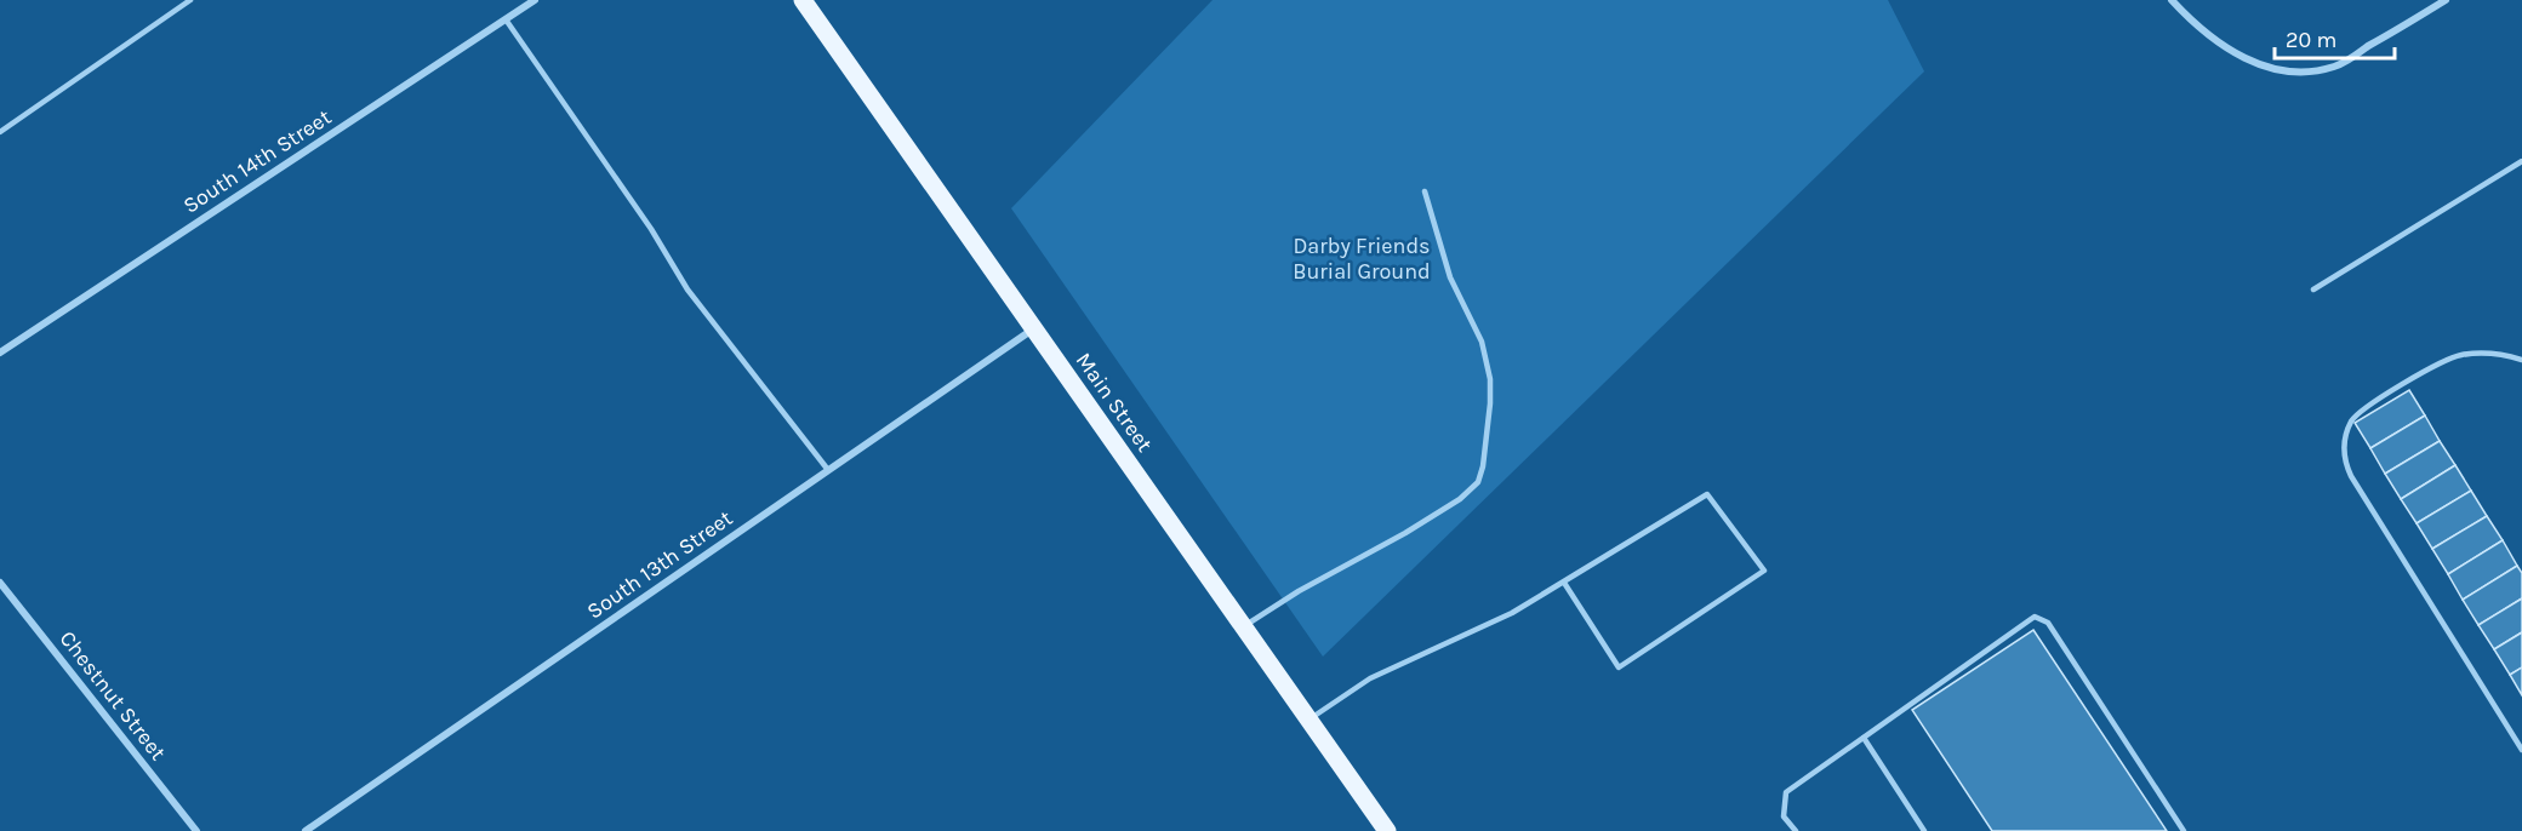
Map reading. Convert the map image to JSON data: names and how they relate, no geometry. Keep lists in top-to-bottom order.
{
  "streets": {
    "main road": ["Main Street"],
    "street": ["South 14th Street", "South 13th Street", "Chestnut Street"]
  },
  "crossings": [
    ["Main Street", "South 13th Street"]
  ],
  "parks": ["Darby Friends Burial Ground"],
  "scale_bar": "20 m"
}
